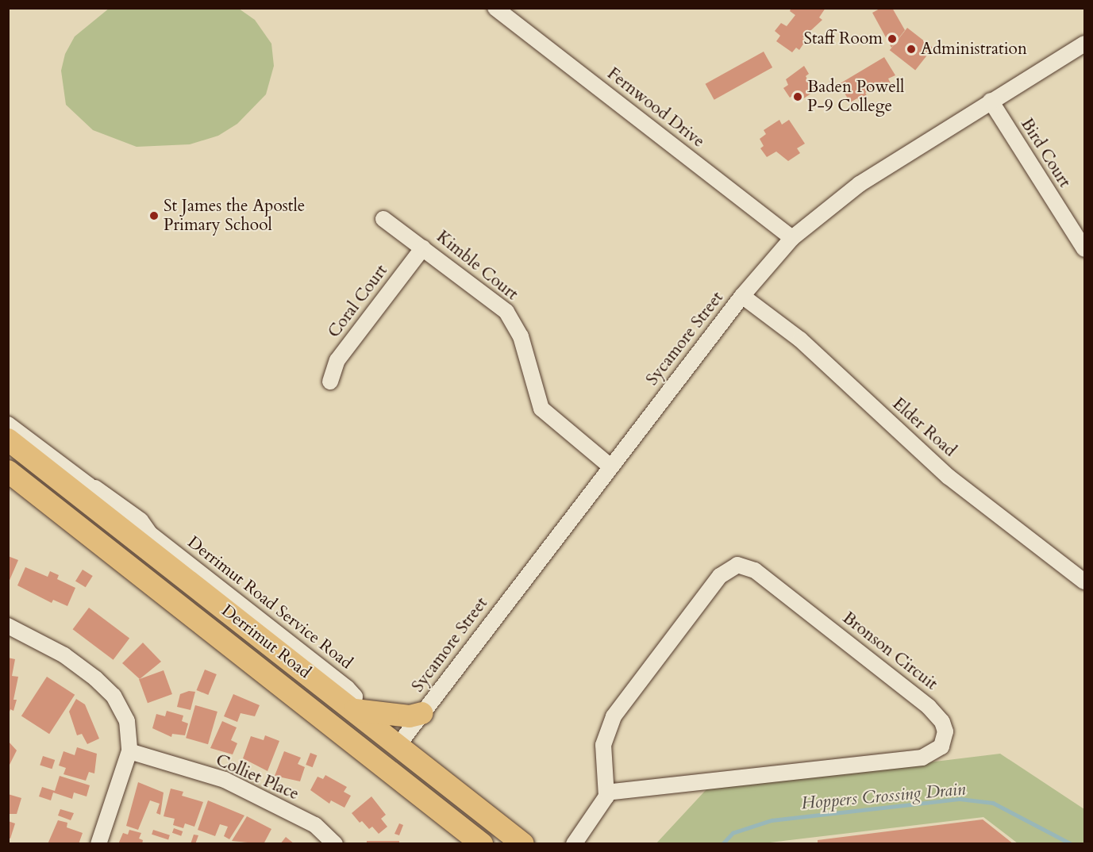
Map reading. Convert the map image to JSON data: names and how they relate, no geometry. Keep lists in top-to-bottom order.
{
  "streets": {
    "highway": ["Derrimut Road"],
    "street": [
      "Fernwood Drive",
      "Bird Court",
      "Kimble Court",
      "Coral Court",
      "Sycamore Street",
      "Elder Road",
      "Derrimut Road Service Road",
      "Bronson Circuit",
      "Colliet Place"
    ]
  },
  "crossings": [
    ["Fernwood Drive", "Sycamore Street"],
    ["Bird Court", "Sycamore Street"],
    ["Kimble Court", "Coral Court"],
    ["Kimble Court", "Sycamore Street"],
    ["Sycamore Street", "Elder Road"],
    ["Sycamore Street", "Derrimut Road"],
    ["Derrimut Road Service Road", "Derrimut Road"]
  ],
  "water": ["Hoppers Crossing Drain"],
  "places": [
    "Staff Room",
    "Administration",
    "Baden Powell P-9 College",
    "St James the Apostle Primary School"
  ]
}
